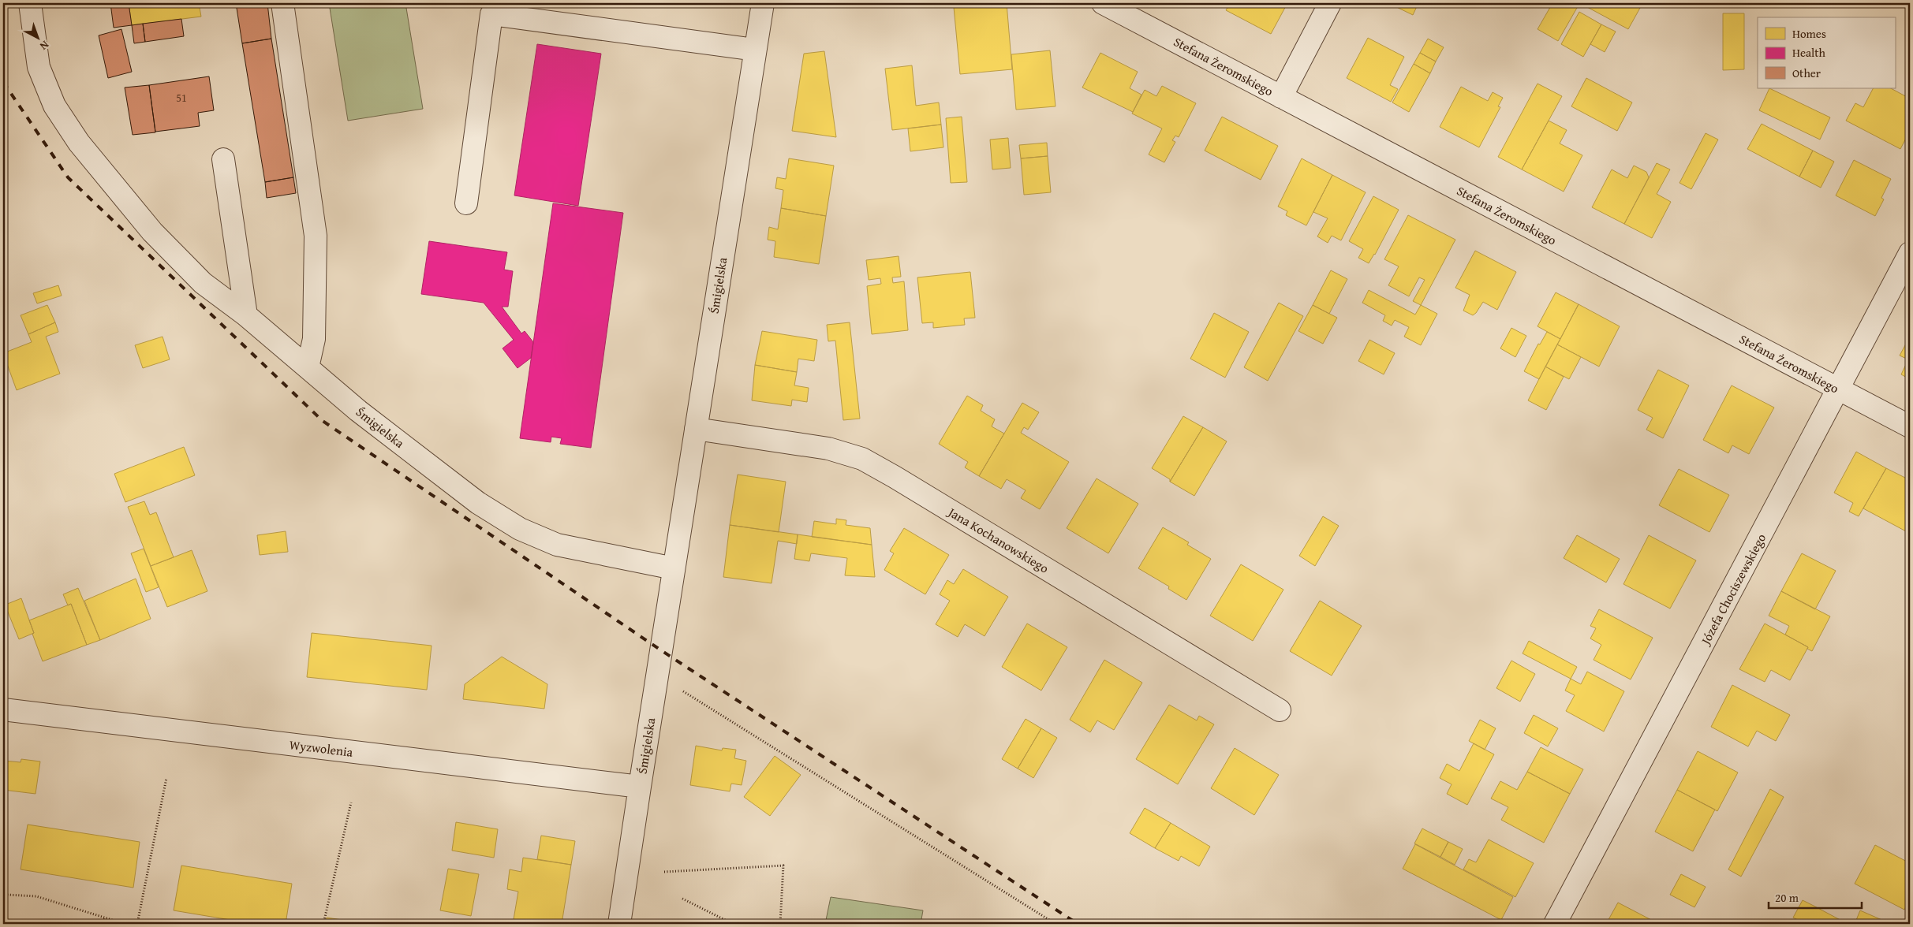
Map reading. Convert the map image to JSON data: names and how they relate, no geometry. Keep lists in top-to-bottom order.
{
  "streets": {
    "street": [
      "Stefana Żeromskiego",
      "Śmigielska",
      "Jana Kochanowskiego",
      "Józefa Chociszewskiego",
      "Wyzwolenia"
    ]
  },
  "crossings": [
    ["Stefana Żeromskiego", "Józefa Chociszewskiego"],
    ["Śmigielska", "Jana Kochanowskiego"],
    ["Śmigielska", "Wyzwolenia"]
  ],
  "house_numbers": ["51"],
  "legend": ["Homes", "Health", "Other"],
  "scale_bar": "20 m",
  "north": "bottom right"
}
